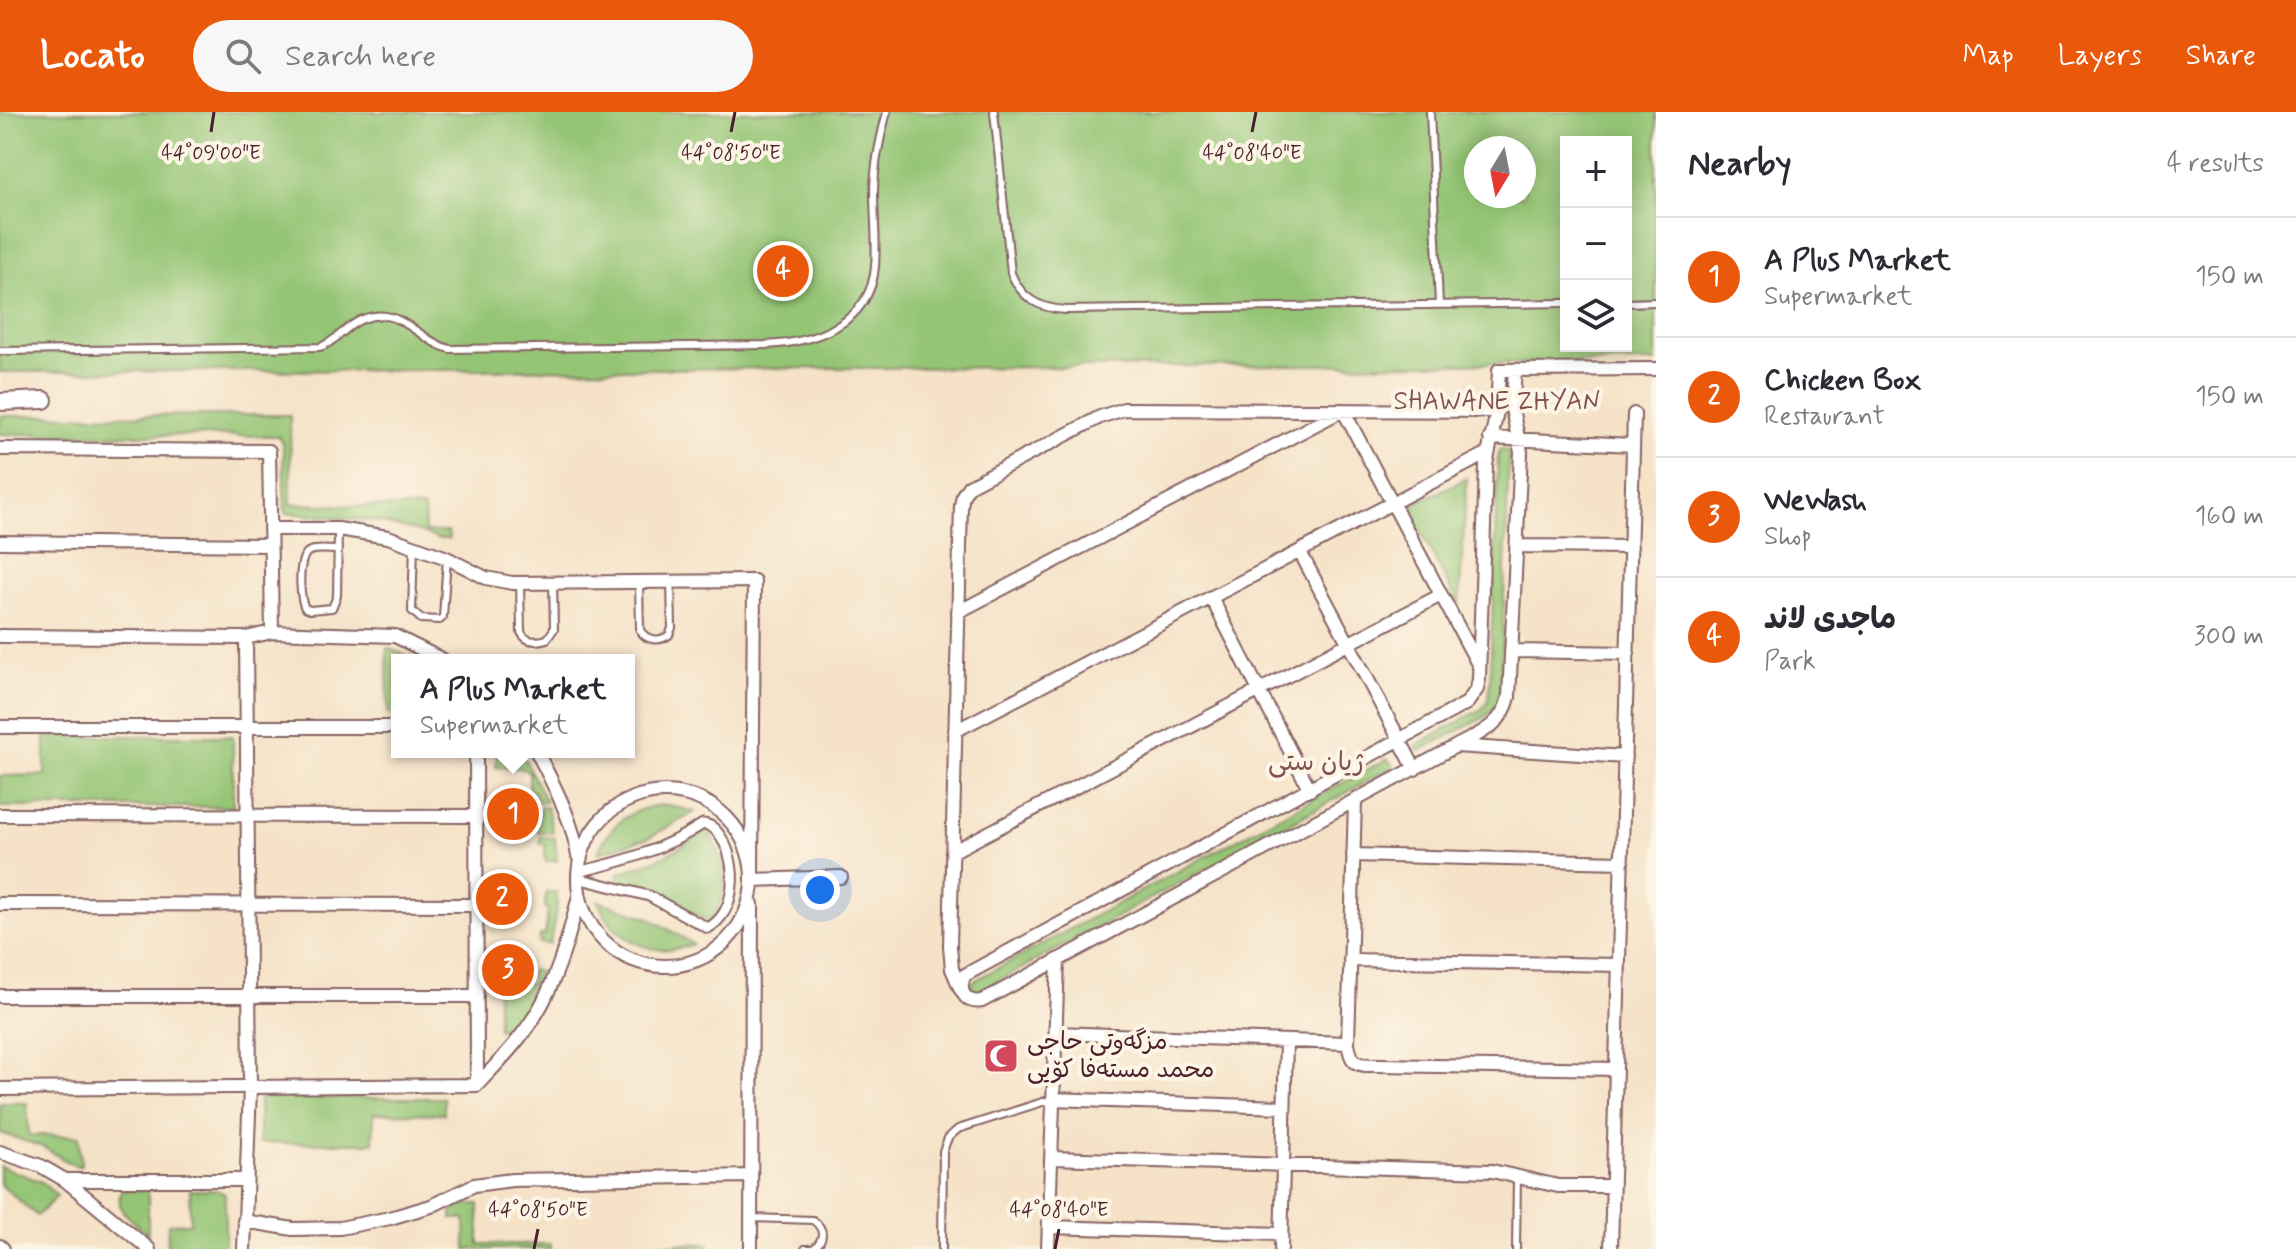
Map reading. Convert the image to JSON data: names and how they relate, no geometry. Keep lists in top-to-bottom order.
{
  "districts": ["SHAWANE ZHYAN", "ژیان ستی"],
  "places": {
    "mosque": ["مزگەوتی حاجی محمد مستەفا کۆیی"]
  },
  "north": "bottom",
  "page": {
    "header": "Locato",
    "search": "Search here",
    "nav": ["Map", "Layers", "Share"],
    "heading": ["Nearby", "4 results"],
    "map_buttons": ["+", "−"],
    "list": [
      {
        "mark": "1",
        "name": "A Plus Market",
        "note": "Supermarket",
        "value": "150 m"
      },
      {
        "mark": "2",
        "name": "Chicken Box",
        "note": "Restaurant",
        "value": "150 m"
      },
      {
        "mark": "3",
        "name": "WeWash",
        "note": "Shop",
        "value": "160 m"
      },
      {
        "mark": "4",
        "name": "ماجدی لاند",
        "note": "Park",
        "value": "300 m"
      }
    ],
    "pins": [
      "4",
      "1",
      "2",
      "3"
    ],
    "popup": ["A Plus Market", "Supermarket"]
  },
  "coordinates": ["44°09'00\"E", "44°08'50\"E", "44°08'40\"E"]
}
